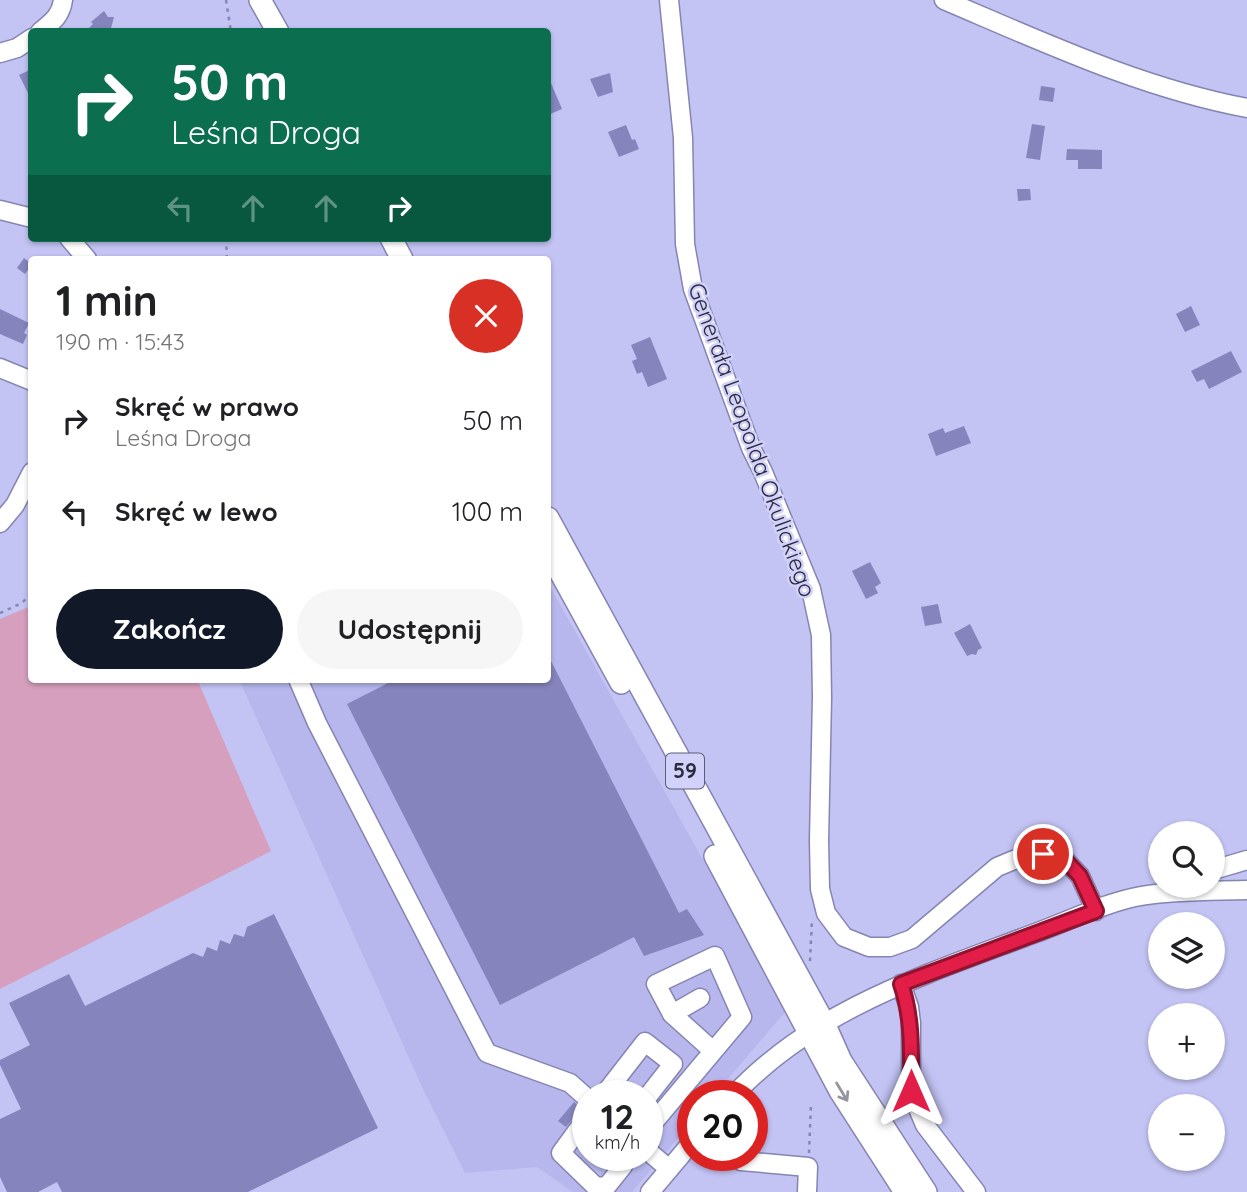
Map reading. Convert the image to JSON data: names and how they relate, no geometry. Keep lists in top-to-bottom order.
{
  "streets": {
    "main road": ["59"],
    "street": ["Generała Leopolda Okulickiego"]
  },
  "page": {
    "turn": ["50 m", "Leśna Droga"],
    "heading": ["1 min", "190 m · 15:43"],
    "list": [
      {
        "name": "Skręć w prawo",
        "note": "Leśna Droga",
        "value": "50 m"
      },
      {
        "name": "Skręć w lewo",
        "value": "100 m"
      }
    ],
    "buttons": ["Zakończ", "Udostępnij"],
    "map_buttons": ["+", "−"],
    "speed": "12 km/h",
    "limit": "20"
  }
}
